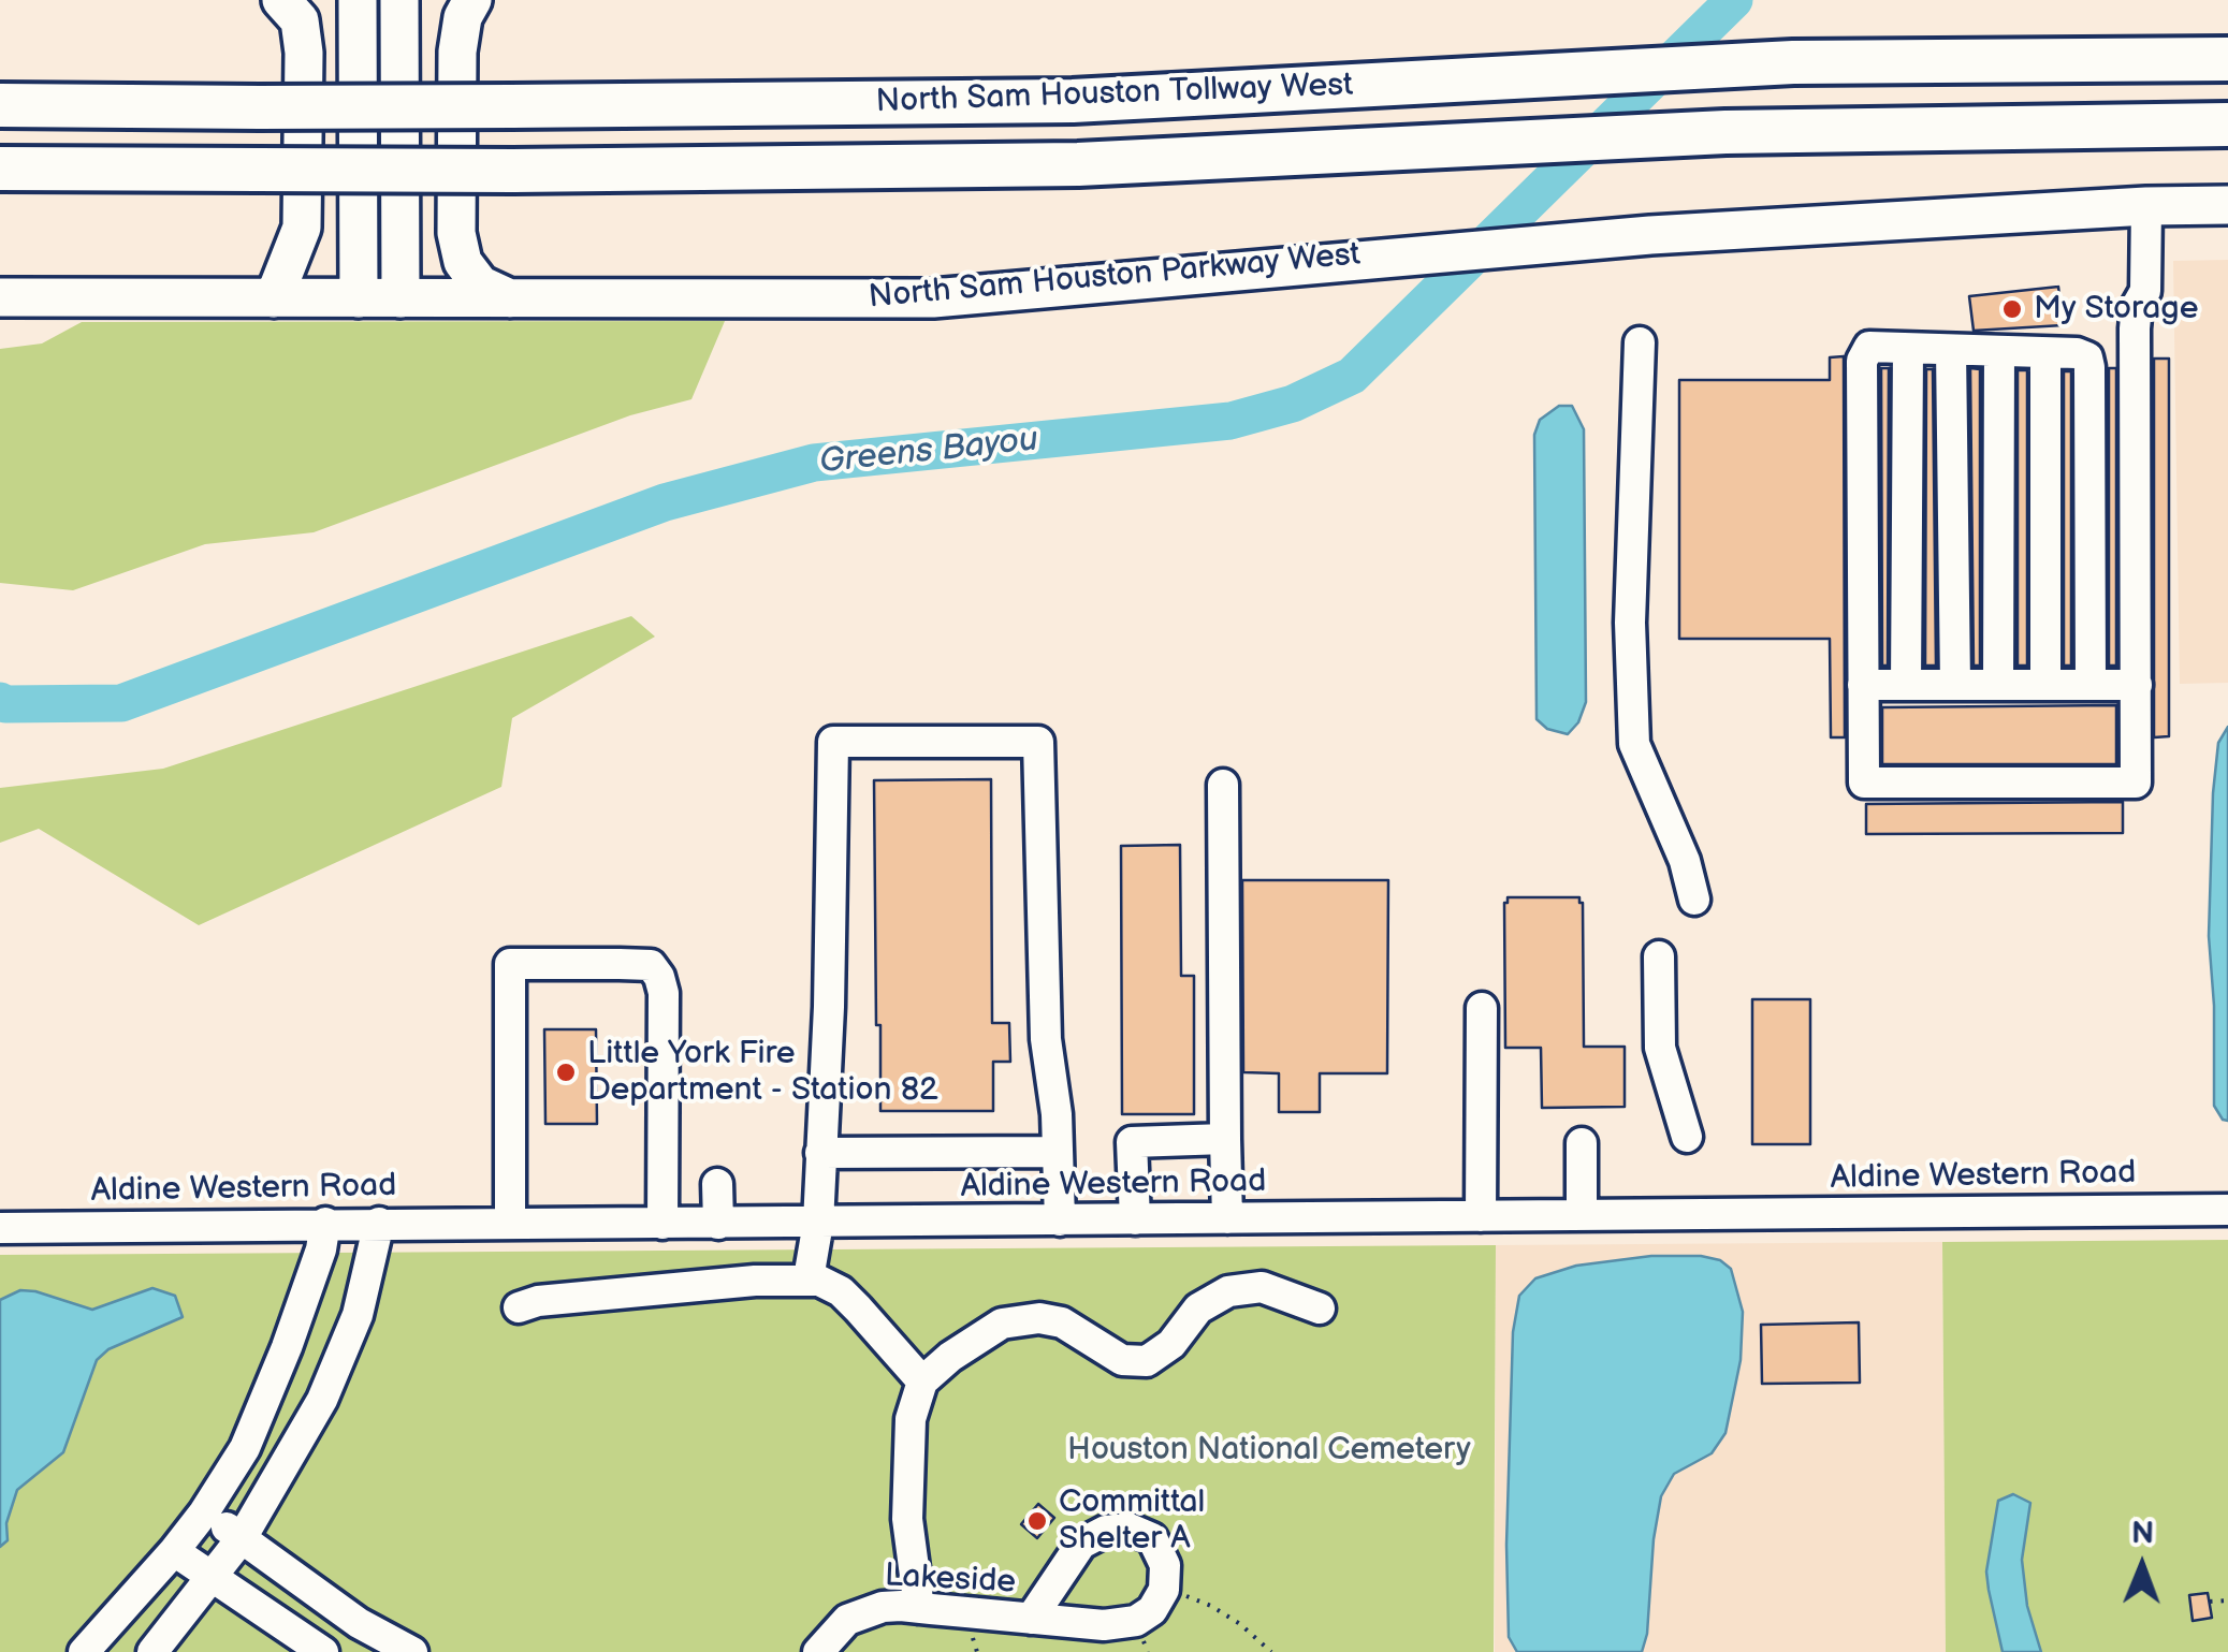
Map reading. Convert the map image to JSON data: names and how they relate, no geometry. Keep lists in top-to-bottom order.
{
  "streets": {
    "highway": ["North Sam Houston Tollway West"],
    "main road": ["North Sam Houston Parkway West"],
    "street": ["Aldine Western Road", "Lakeside"]
  },
  "water": ["Greens Bayou"],
  "parks": ["Houston National Cemetery"],
  "places": ["My Storage", "Little York Fire Department - Station 82", "Committal Shelter A"],
  "north": "top"
}
